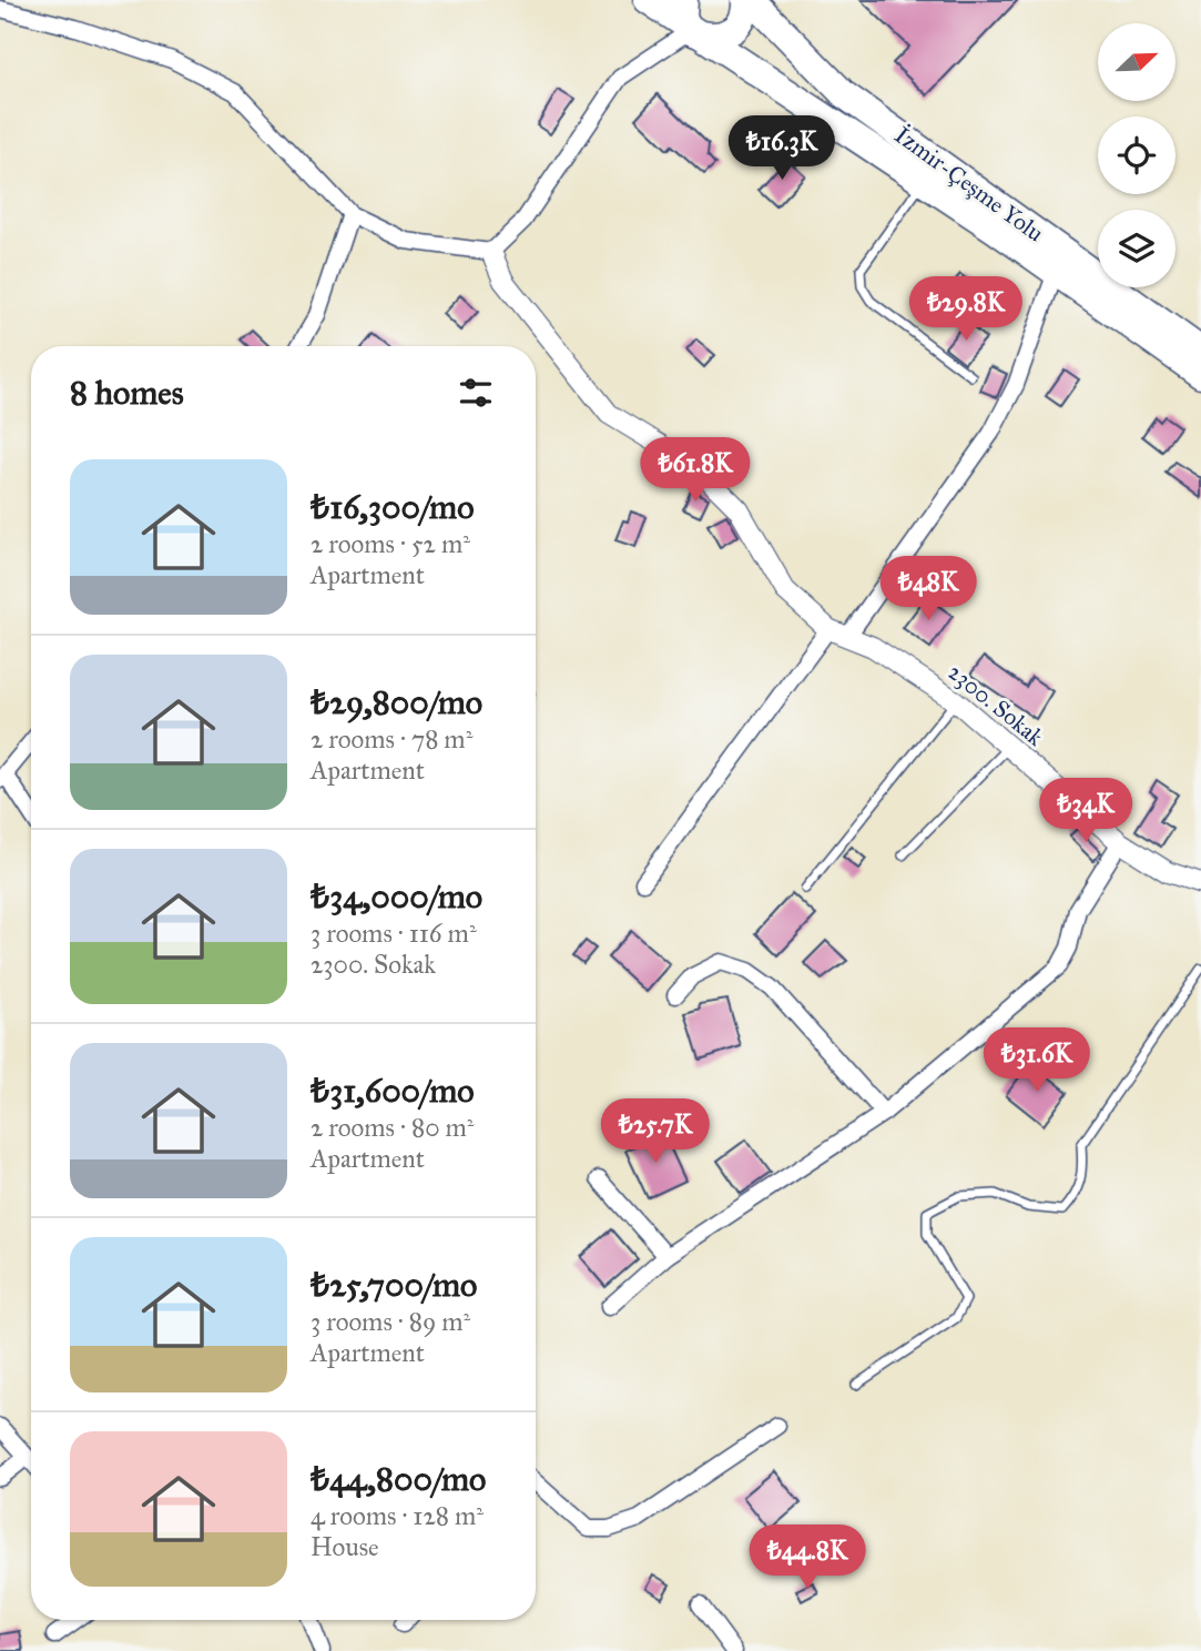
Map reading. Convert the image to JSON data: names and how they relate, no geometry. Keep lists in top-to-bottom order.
{
  "streets": {
    "highway": ["İzmir-Çeşme Yolu"],
    "street": ["2300. Sokak"]
  },
  "north": "top right",
  "page": {
    "price": [
      "₺16.3K",
      "₺29.8K",
      "₺61.8K",
      "₺48K",
      "₺34K",
      "₺31.6K",
      "₺25.7K",
      "₺44.8K"
    ],
    "heading": "8 homes",
    "list": [
      {
        "name": "₺16,300/mo",
        "note": "2 rooms · 52 m² · Apartment"
      },
      {
        "name": "₺29,800/mo",
        "note": "2 rooms · 78 m² · Apartment"
      },
      {
        "name": "₺34,000/mo",
        "note": "3 rooms · 116 m² · 2300. Sokak"
      },
      {
        "name": "₺31,600/mo",
        "note": "2 rooms · 80 m² · Apartment"
      },
      {
        "name": "₺25,700/mo",
        "note": "3 rooms · 89 m² · Apartment"
      },
      {
        "name": "₺44,800/mo",
        "note": "4 rooms · 128 m² · House"
      }
    ]
  }
}
